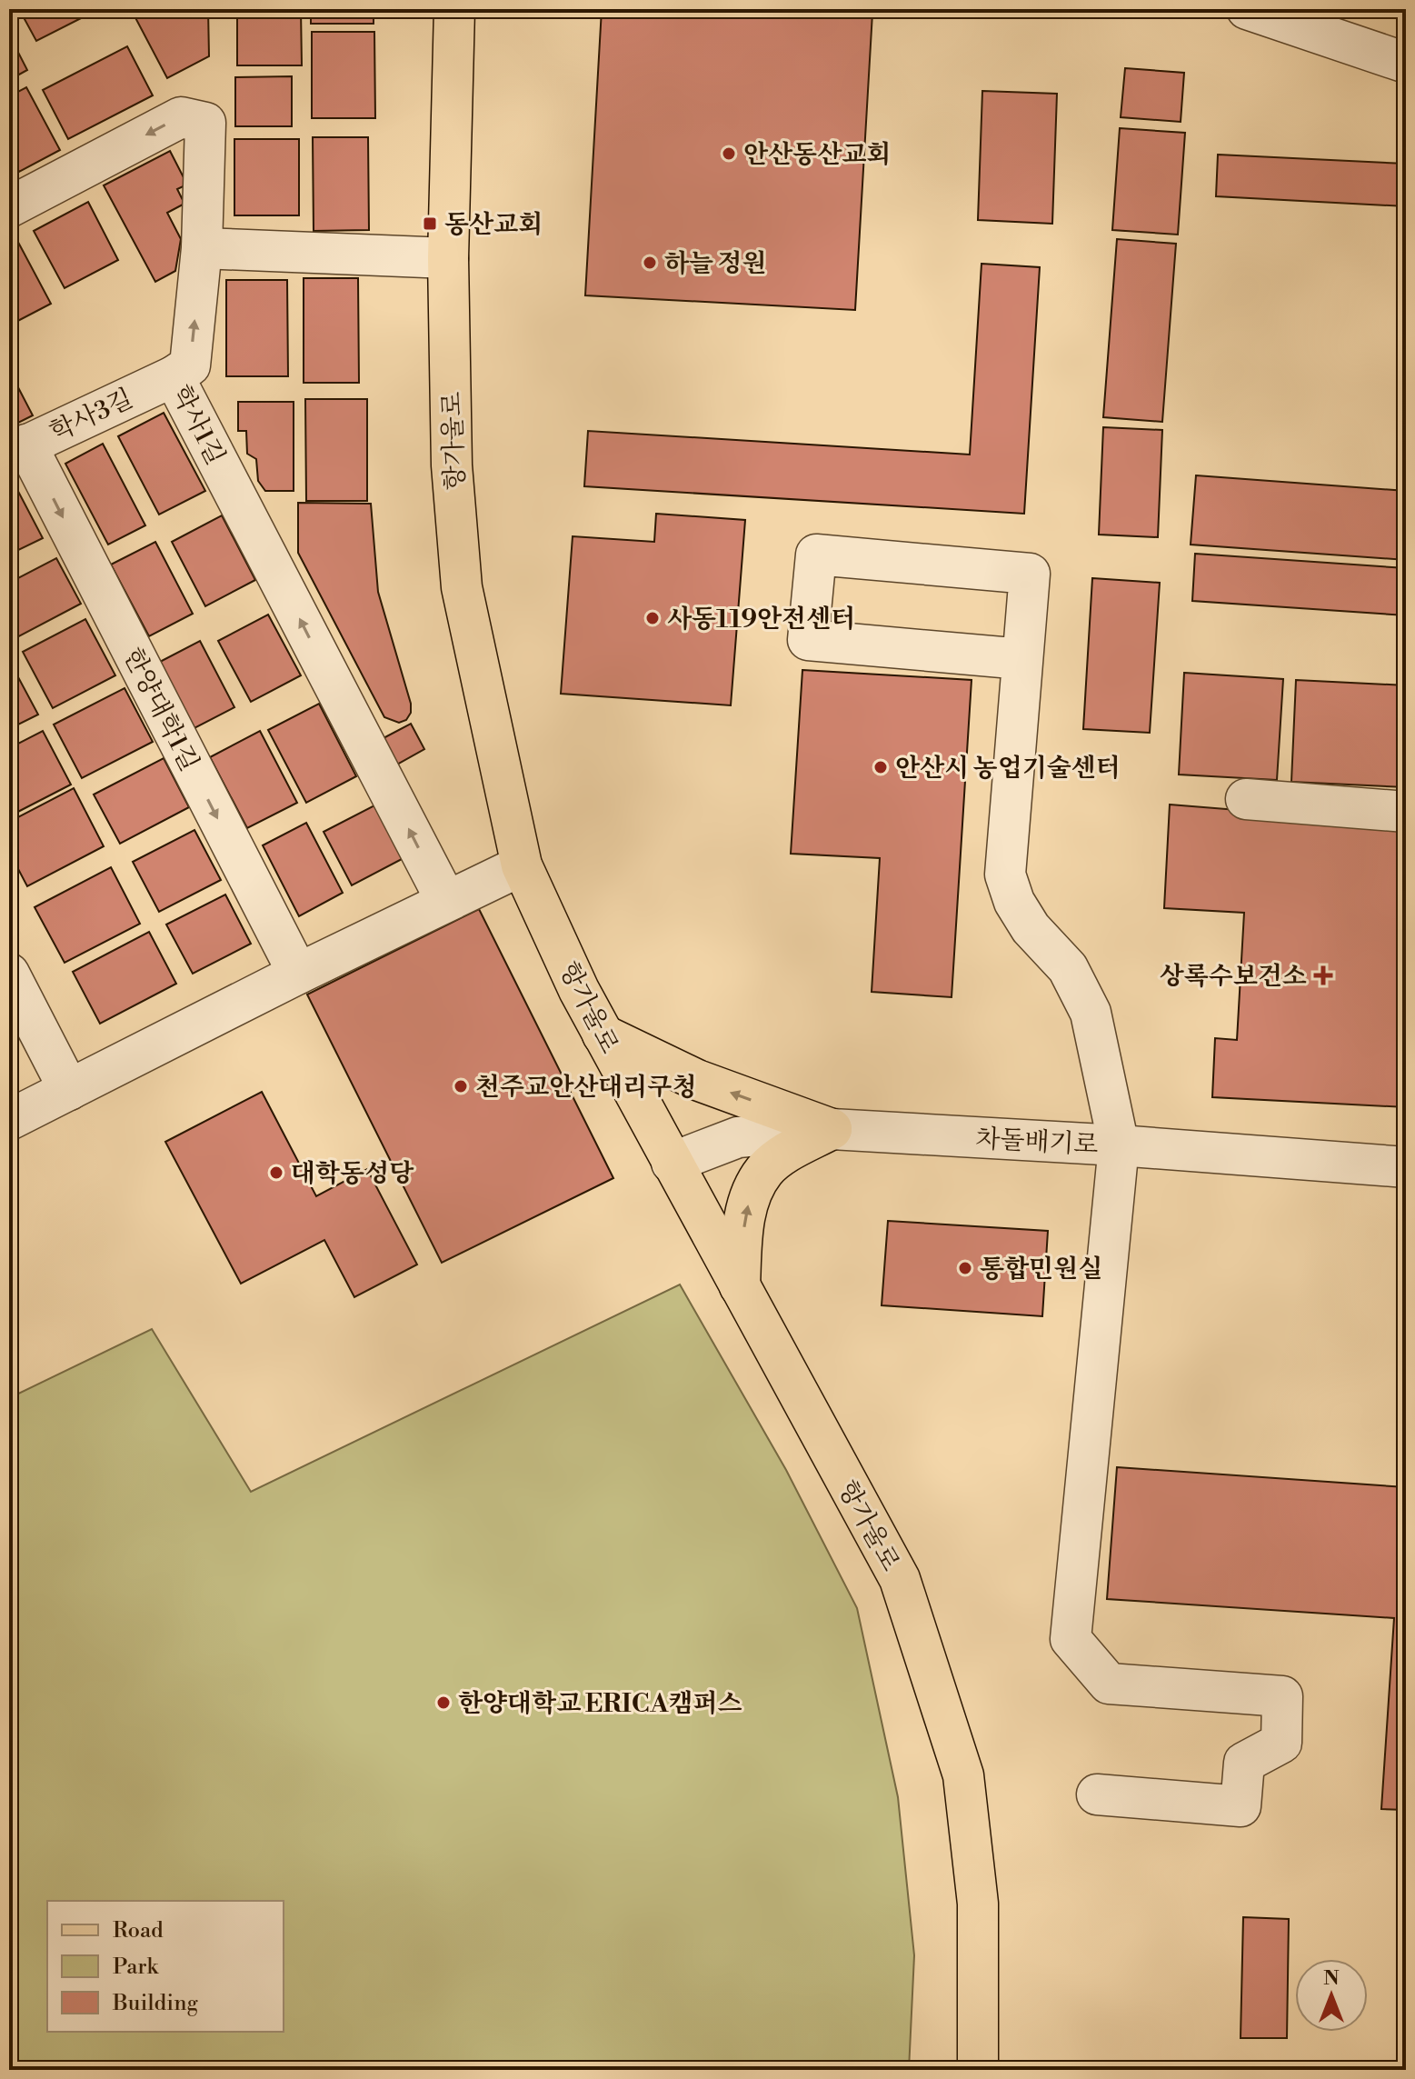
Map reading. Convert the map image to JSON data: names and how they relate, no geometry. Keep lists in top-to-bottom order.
{
  "streets": {
    "main road": ["항가울로"],
    "street": [
      "학사3길",
      "학사1길",
      "한양대학1길",
      "차돌배기로"
    ]
  },
  "crossings": [
    ["학사3길", "학사1길"],
    ["학사3길", "한양대학1길"],
    ["항가울로", "차돌배기로"]
  ],
  "one_way": ["한양대학1길"],
  "places": {
    "other": [
      "안산동산교회",
      "하늘 정원",
      "사동119안전센터",
      "안산시 농업기술센터",
      "천주교안산대리구청",
      "대학동성당",
      "통합민원실",
      "한양대학교 ERICA캠퍼스"
    ],
    "transit": ["동산교회"],
    "health": ["상록수보건소"]
  },
  "legend": ["Road", "Park", "Building"],
  "north": "top"
}
